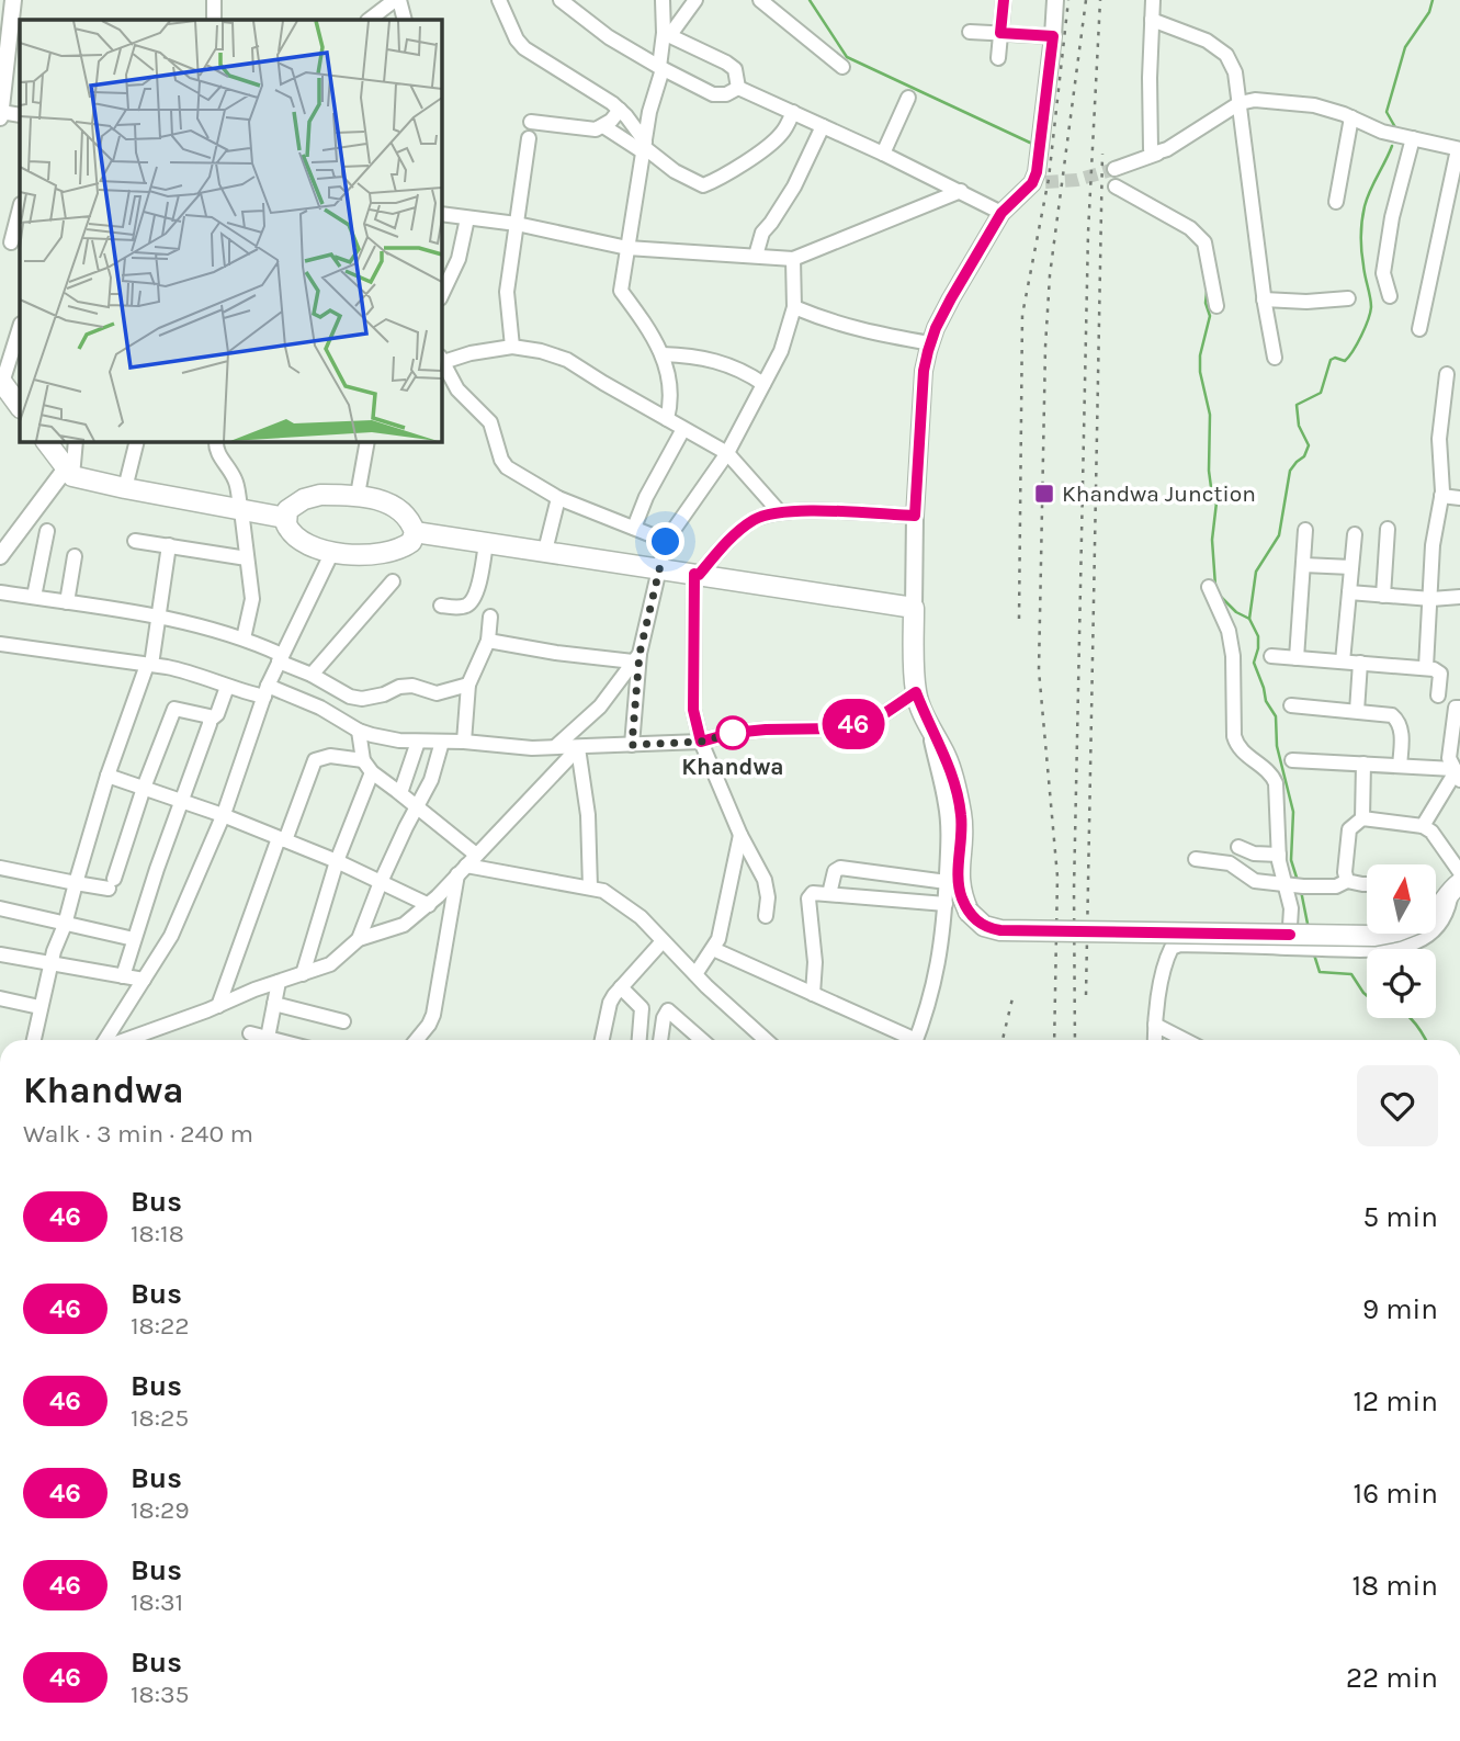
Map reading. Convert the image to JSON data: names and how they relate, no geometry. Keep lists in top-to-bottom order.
{
  "places": {
    "transit": ["Khandwa Junction"],
    "other": ["Khandwa"]
  },
  "lines": ["bus line 46"],
  "north": "top",
  "page": {
    "on_map": "46",
    "heading": ["Khandwa", "Walk · 3 min · 240 m"],
    "list": [
      {
        "mark": "46",
        "name": "Bus",
        "note": "18:18",
        "value": "5 min"
      },
      {
        "mark": "46",
        "name": "Bus",
        "note": "18:22",
        "value": "9 min"
      },
      {
        "mark": "46",
        "name": "Bus",
        "note": "18:25",
        "value": "12 min"
      },
      {
        "mark": "46",
        "name": "Bus",
        "note": "18:29",
        "value": "16 min"
      },
      {
        "mark": "46",
        "name": "Bus",
        "note": "18:31",
        "value": "18 min"
      },
      {
        "mark": "46",
        "name": "Bus",
        "note": "18:35",
        "value": "22 min"
      }
    ]
  }
}
